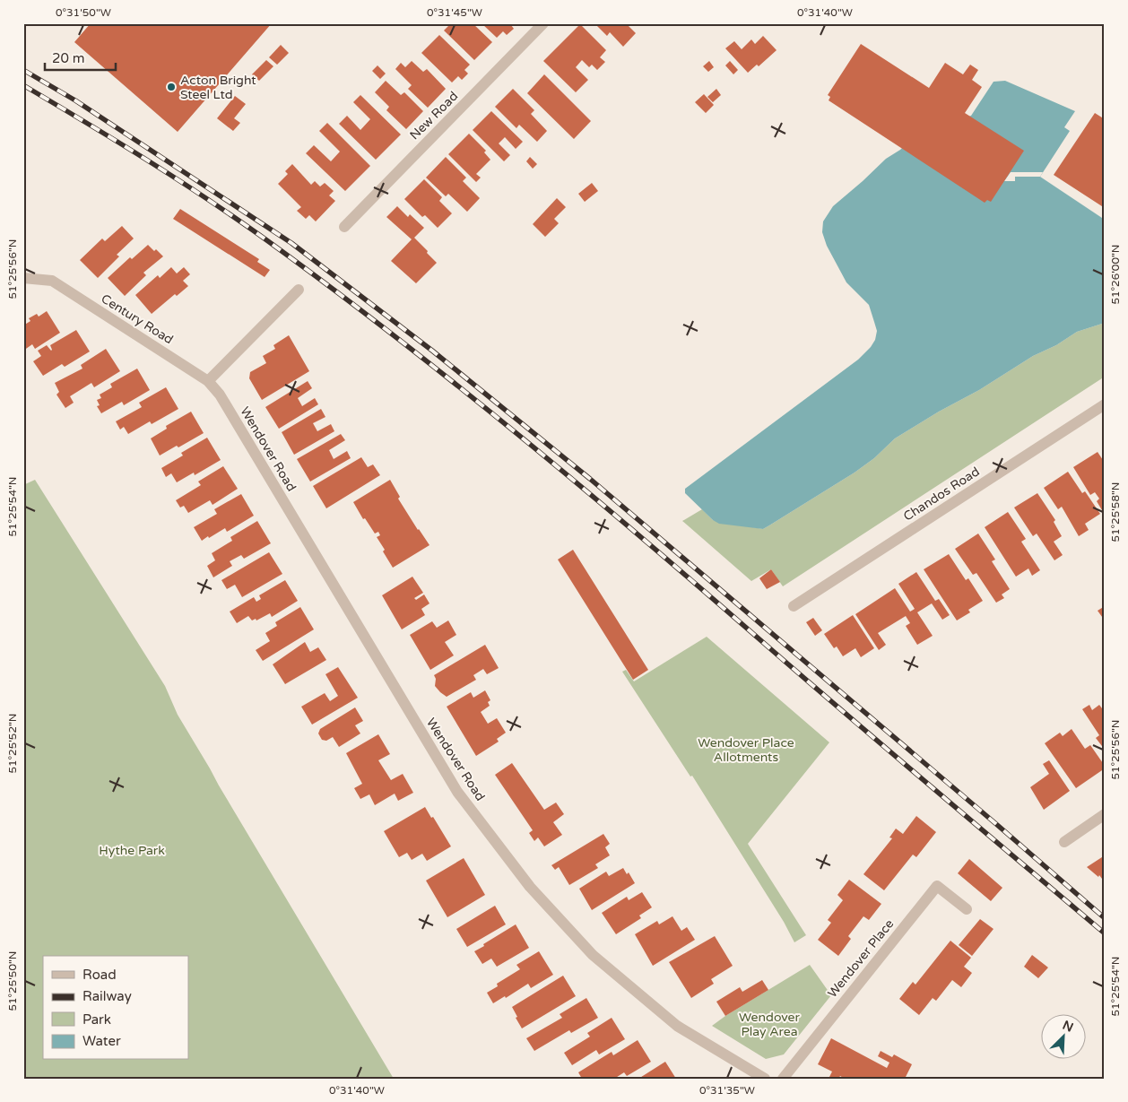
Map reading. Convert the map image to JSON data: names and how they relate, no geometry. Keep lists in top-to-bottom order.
{
  "streets": {
    "street": [
      "New Road",
      "Century Road",
      "Wendover Road",
      "Chandos Road",
      "Wendover Place"
    ]
  },
  "crossings": [
    ["Century Road", "Wendover Road"]
  ],
  "parks": ["Wendover Place Allotments", "Hythe Park", "Wendover Play Area"],
  "places": ["Acton Bright Steel Ltd"],
  "legend": [
    "Road",
    "Railway",
    "Park",
    "Water"
  ],
  "scale_bar": "20 m",
  "north": "top right",
  "coordinates": [
    "0°31'50\"W",
    "0°31'45\"W",
    "0°31'40\"W",
    "51°25'56\"N",
    "51°26'00\"N",
    "51°25'54\"N",
    "51°25'58\"N",
    "51°25'52\"N",
    "51°25'50\"N",
    "0°31'35\"W"
  ]
}
